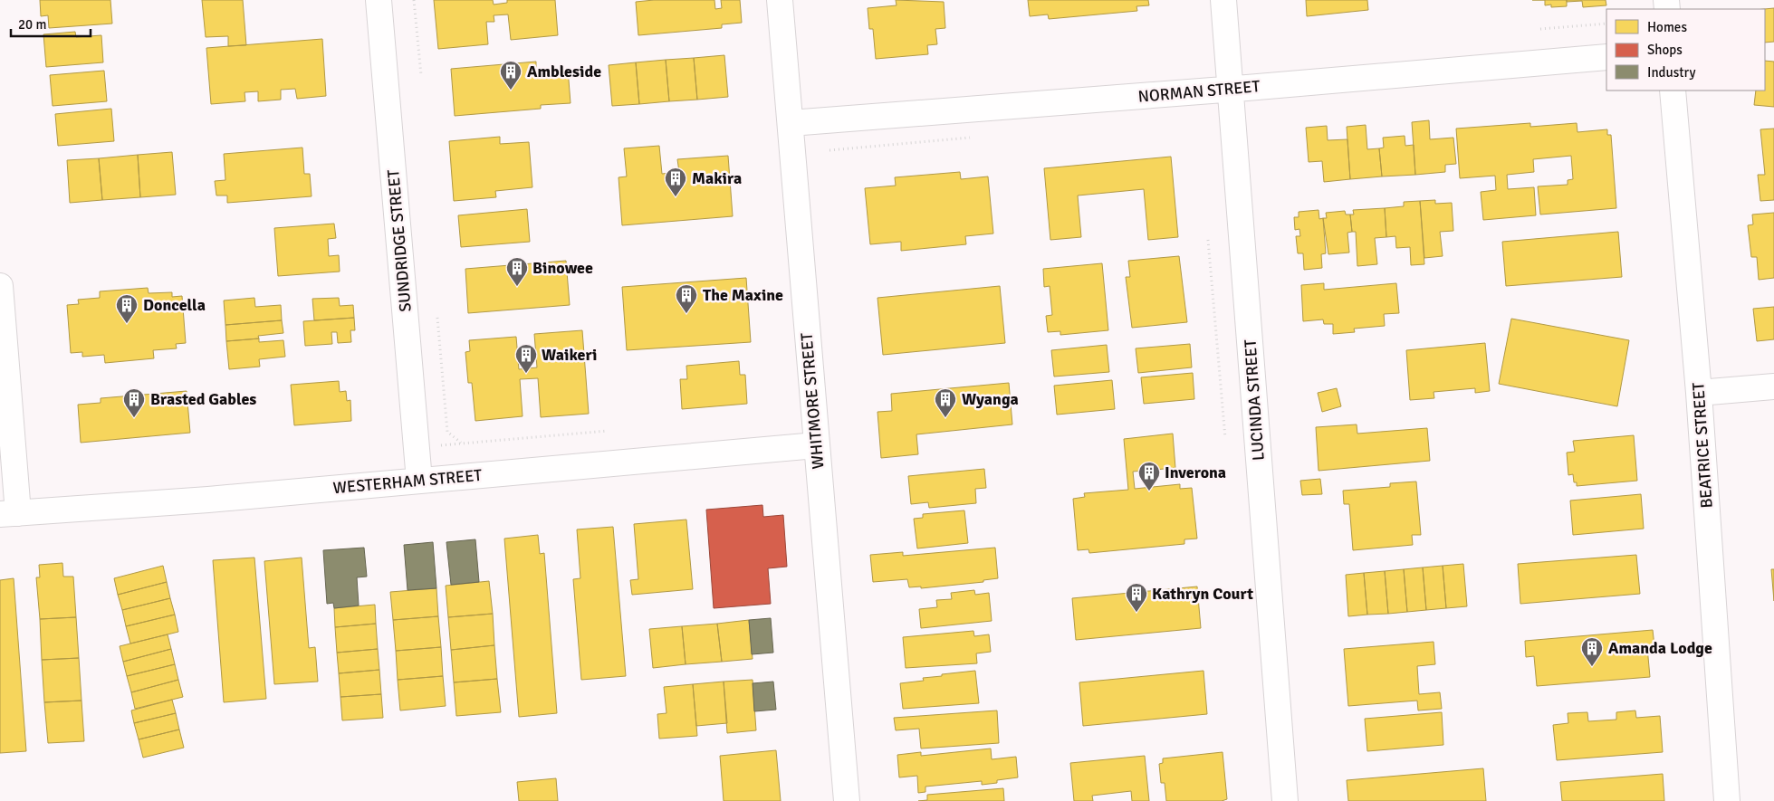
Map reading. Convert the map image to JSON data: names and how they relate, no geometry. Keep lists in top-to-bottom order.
{
  "streets": {
    "street": [
      "NORMAN STREET",
      "SUNDRIDGE STREET",
      "LUCINDA STREET",
      "WHITMORE STREET",
      "BEATRICE STREET",
      "WESTERHAM STREET"
    ]
  },
  "crossings": [
    ["NORMAN STREET", "LUCINDA STREET"],
    ["NORMAN STREET", "WHITMORE STREET"],
    ["SUNDRIDGE STREET", "WESTERHAM STREET"],
    ["WHITMORE STREET", "WESTERHAM STREET"]
  ],
  "places": {
    "building": [
      "Ambleside",
      "Makira",
      "Binowee",
      "The Maxine",
      "Doncella",
      "Waikeri",
      "Brasted Gables",
      "Wyanga",
      "Inverona",
      "Kathryn Court",
      "Amanda Lodge"
    ]
  },
  "legend": ["Homes", "Shops", "Industry"],
  "scale_bar": "20 m"
}
